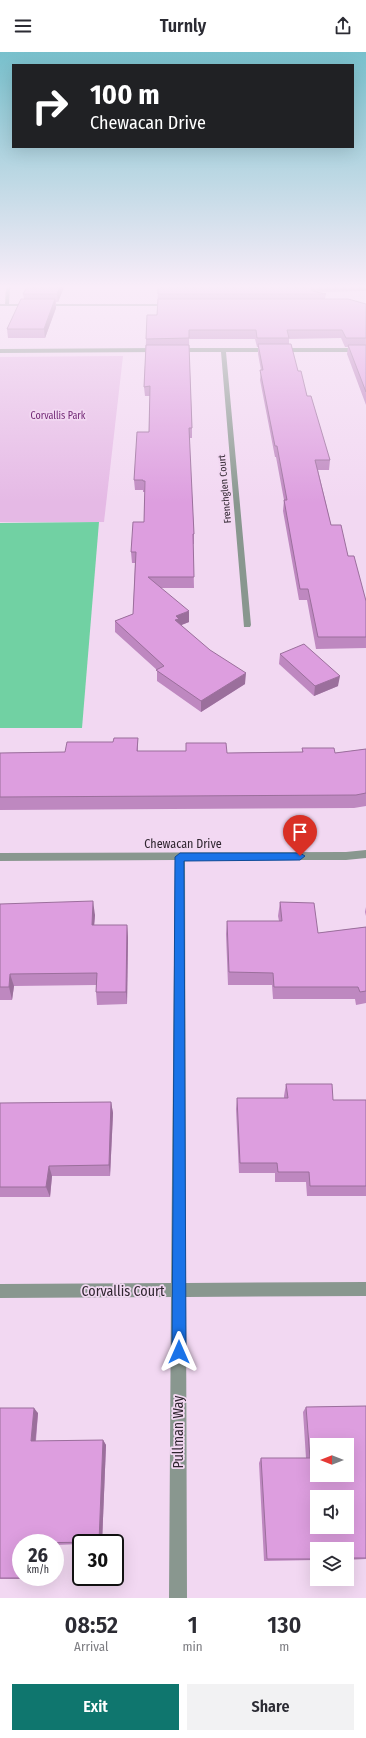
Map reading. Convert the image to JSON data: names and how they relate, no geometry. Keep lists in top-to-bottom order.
{
  "streets": {
    "street": [
      "Frenchglen Court",
      "Chewacan Drive",
      "Corvallis Court",
      "Pullman Way"
    ]
  },
  "crossings": [
    ["Chewacan Drive", "Pullman Way"],
    ["Corvallis Court", "Pullman Way"]
  ],
  "parks": ["Corvallis Park"],
  "north": "left",
  "page": {
    "header": "Turnly",
    "turn": ["100 m", "Chewacan Drive"],
    "speed": "26 km/h",
    "limit": "30",
    "eta": [
      "08:52",
      "Arrival",
      "1",
      "min",
      "130",
      "m"
    ],
    "buttons": ["Exit", "Share"]
  }
}
